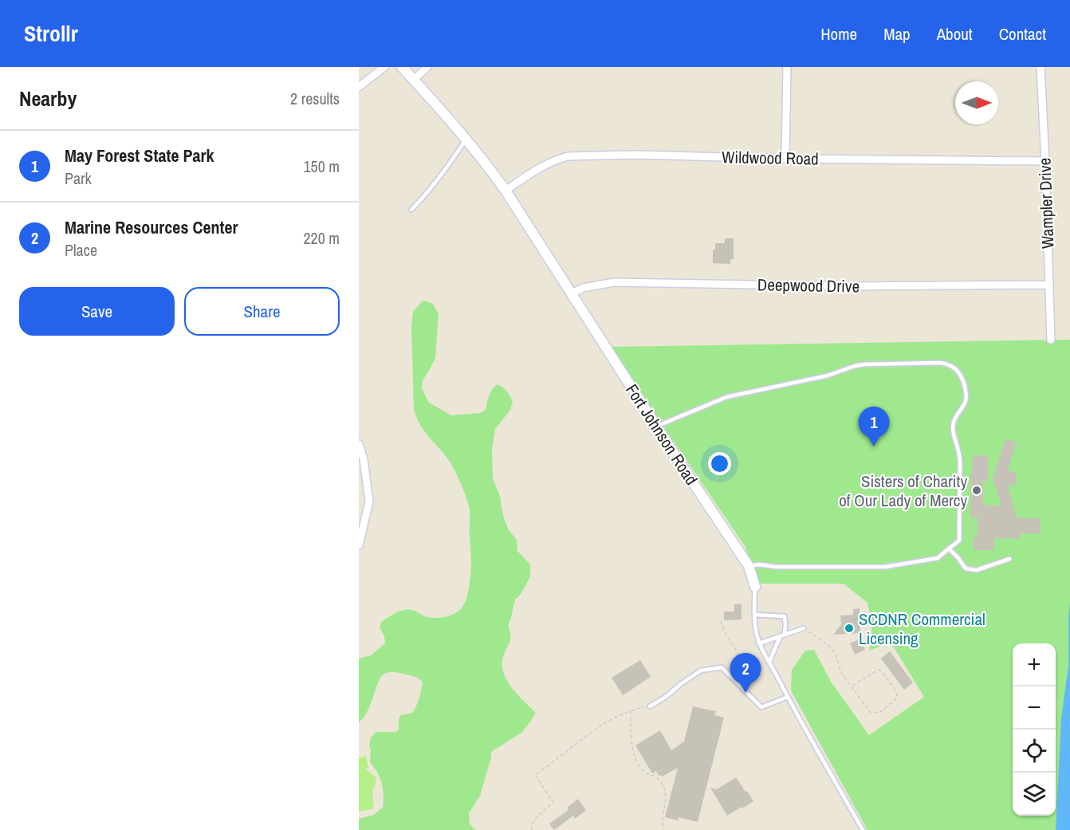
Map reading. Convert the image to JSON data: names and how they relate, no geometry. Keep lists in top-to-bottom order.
{
  "streets": {
    "street": [
      "Wildwood Road",
      "Wampler Drive",
      "Deepwood Drive",
      "Fort Johnson Road"
    ]
  },
  "crossings": [
    ["Wildwood Road", "Wampler Drive"],
    ["Wildwood Road", "Fort Johnson Road"],
    ["Wampler Drive", "Deepwood Drive"],
    ["Deepwood Drive", "Fort Johnson Road"]
  ],
  "places": ["Sisters of Charity of Our Lady of Mercy", "SCDNR Commercial Licensing"],
  "north": "right",
  "page": {
    "header": "Strollr",
    "nav": [
      "Home",
      "Map",
      "About",
      "Contact"
    ],
    "heading": ["Nearby", "2 results"],
    "list": [
      {
        "mark": "1",
        "name": "May Forest State Park",
        "note": "Park",
        "value": "150 m"
      },
      {
        "mark": "2",
        "name": "Marine Resources Center",
        "note": "Place",
        "value": "220 m"
      }
    ],
    "buttons": ["Save", "Share"],
    "pins": ["1", "2"],
    "map_buttons": ["+", "−"]
  }
}
